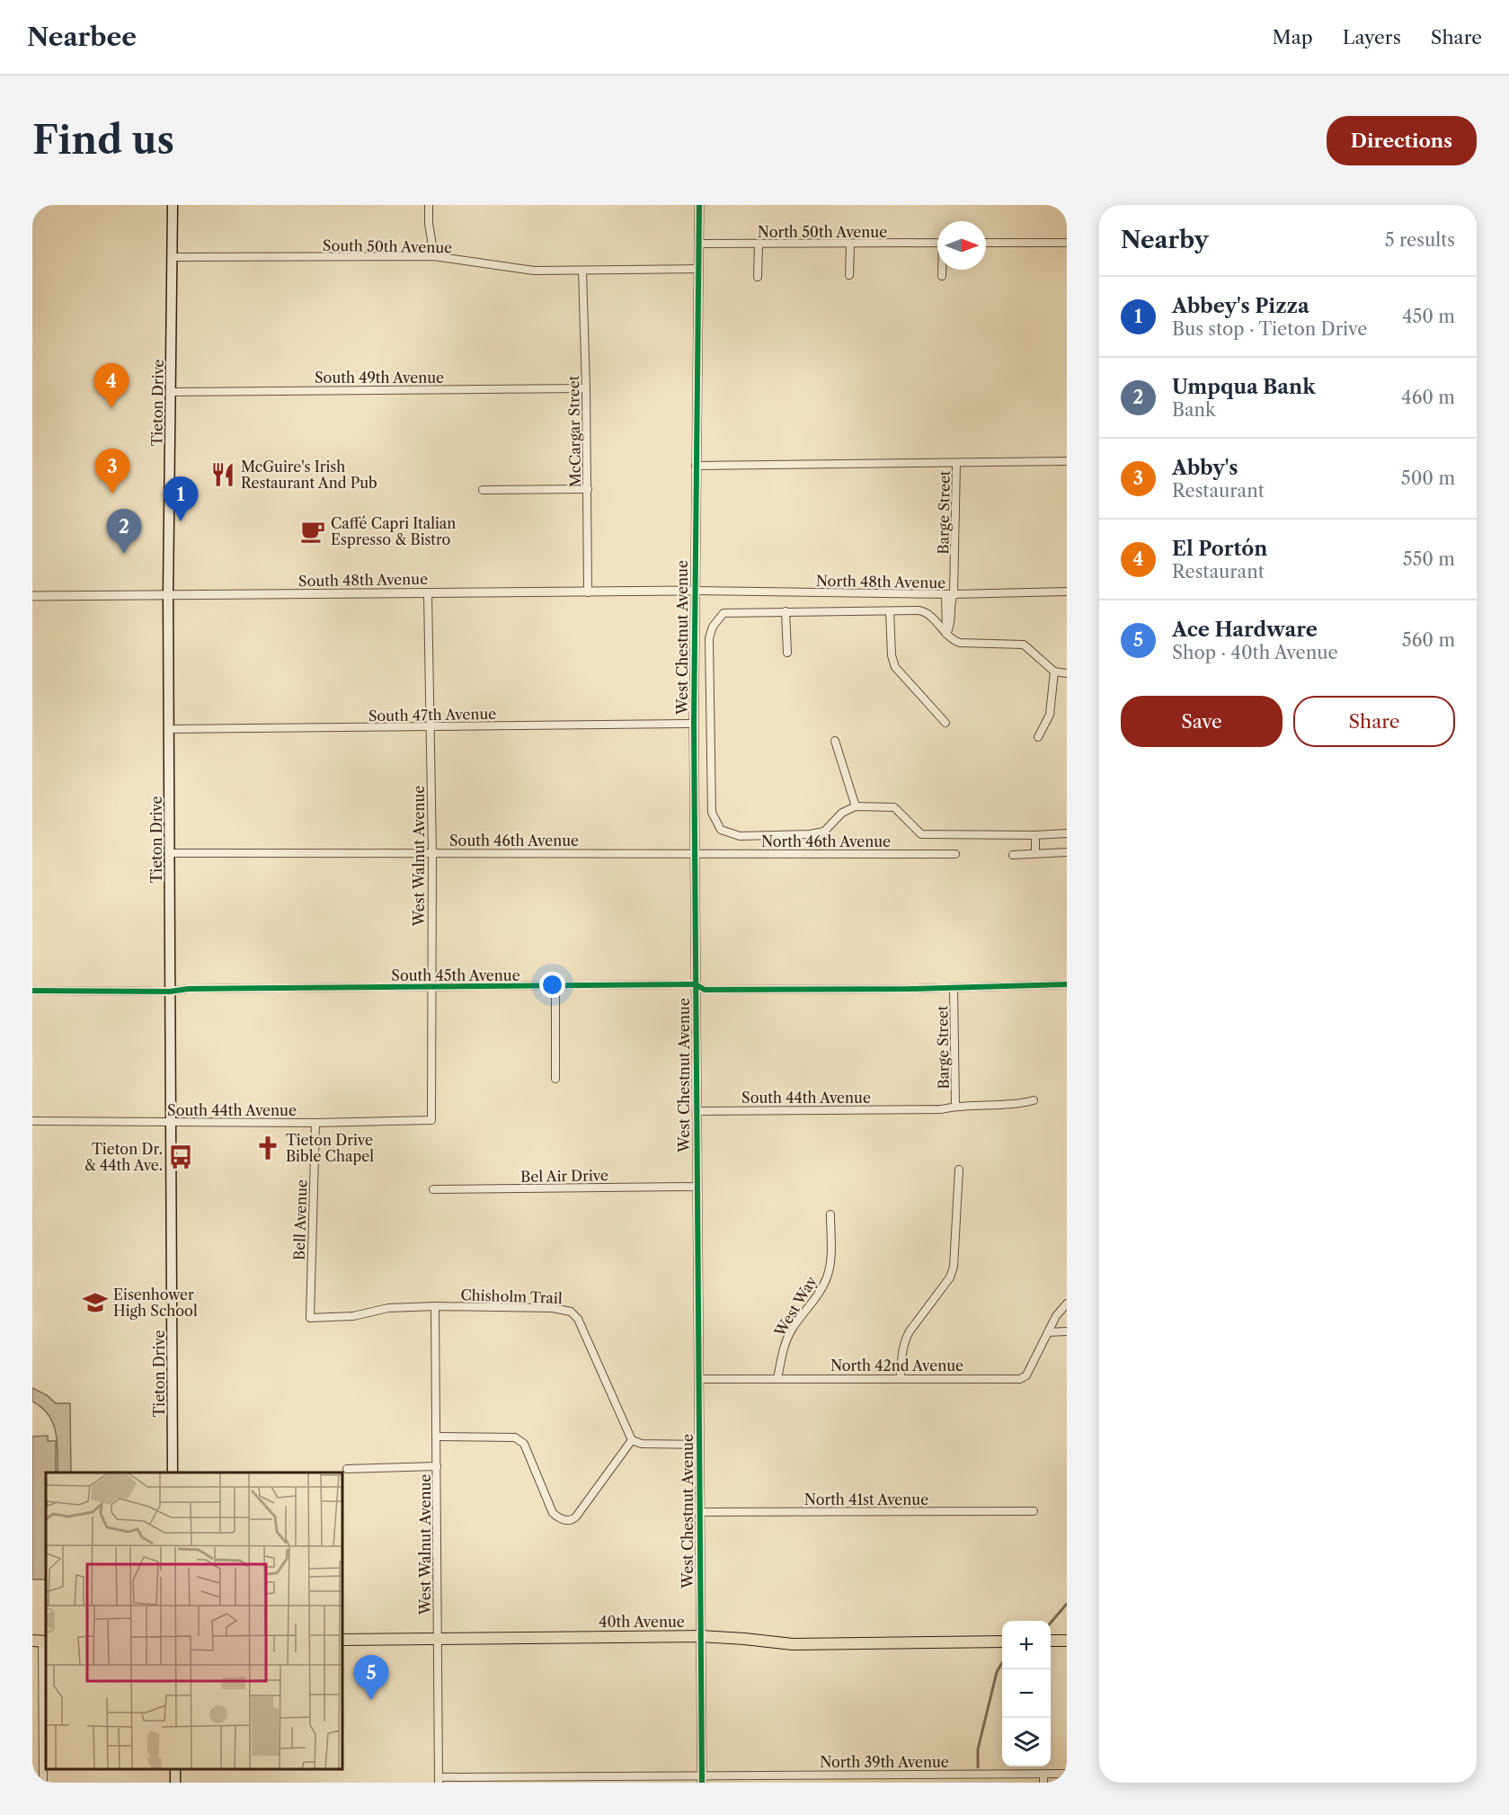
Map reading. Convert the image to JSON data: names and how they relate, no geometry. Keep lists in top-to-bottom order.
{
  "streets": {
    "main road": ["Tieton Drive", "40th Avenue"],
    "street": [
      "North 50th Avenue",
      "South 50th Avenue",
      "South 49th Avenue",
      "McCargar Street",
      "Barge Street",
      "South 48th Avenue",
      "North 48th Avenue",
      "West Chestnut Avenue",
      "South 47th Avenue",
      "South 46th Avenue",
      "North 46th Avenue",
      "West Walnut Avenue",
      "South 45th Avenue",
      "South 44th Avenue",
      "Bel Air Drive",
      "Bell Avenue",
      "Chisholm Trail",
      "West Way",
      "North 42nd Avenue",
      "North 41st Avenue",
      "North 39th Avenue"
    ]
  },
  "crossings": [
    ["North 50th Avenue", "West Chestnut Avenue"],
    ["South 50th Avenue", "Tieton Drive"],
    ["South 50th Avenue", "McCargar Street"],
    ["South 50th Avenue", "West Chestnut Avenue"],
    ["South 49th Avenue", "Tieton Drive"],
    ["South 49th Avenue", "McCargar Street"],
    ["Tieton Drive", "South 48th Avenue"],
    ["Tieton Drive", "South 47th Avenue"],
    ["Tieton Drive", "South 46th Avenue"],
    ["Tieton Drive", "South 45th Avenue"],
    ["Tieton Drive", "South 44th Avenue"],
    ["McCargar Street", "South 48th Avenue"],
    ["Barge Street", "North 48th Avenue"],
    ["Barge Street", "South 45th Avenue"],
    ["Barge Street", "South 44th Avenue"],
    ["South 48th Avenue", "North 48th Avenue"],
    ["South 48th Avenue", "West Chestnut Avenue"],
    ["South 48th Avenue", "West Walnut Avenue"],
    ["North 48th Avenue", "West Chestnut Avenue"],
    ["West Chestnut Avenue", "South 47th Avenue"],
    ["West Chestnut Avenue", "South 46th Avenue"],
    ["West Chestnut Avenue", "North 46th Avenue"],
    ["West Chestnut Avenue", "South 45th Avenue"],
    ["West Chestnut Avenue", "South 44th Avenue"],
    ["West Chestnut Avenue", "Bel Air Drive"],
    ["West Chestnut Avenue", "North 42nd Avenue"],
    ["West Chestnut Avenue", "North 41st Avenue"],
    ["West Chestnut Avenue", "40th Avenue"],
    ["West Chestnut Avenue", "North 39th Avenue"],
    ["South 47th Avenue", "West Walnut Avenue"],
    ["South 46th Avenue", "North 46th Avenue"],
    ["South 46th Avenue", "West Walnut Avenue"],
    ["West Walnut Avenue", "South 45th Avenue"],
    ["West Walnut Avenue", "South 44th Avenue"],
    ["West Walnut Avenue", "Chisholm Trail"],
    ["West Walnut Avenue", "40th Avenue"],
    ["West Walnut Avenue", "North 39th Avenue"],
    ["South 44th Avenue", "Bell Avenue"],
    ["Bell Avenue", "Chisholm Trail"],
    ["West Way", "North 42nd Avenue"]
  ],
  "places": {
    "restaurant": ["McGuire's Irish Restaurant And Pub"],
    "cafe": ["Caffé Capri Italian Espresso & Bistro"],
    "church": ["Tieton Drive Bible Chapel"],
    "bus stop": ["Tieton Dr. & 44th Ave."],
    "school or university": ["Eisenhower High School"]
  },
  "north": "right",
  "page": {
    "header": "Nearbee",
    "nav": ["Map", "Layers", "Share"],
    "buttons": [
      "Directions",
      ["Save", "Share"]
    ],
    "title": "Find us",
    "heading": ["Nearby", "5 results"],
    "list": [
      {
        "mark": "1",
        "name": "Abbey's Pizza",
        "note": "Bus stop · Tieton Drive",
        "value": "450 m"
      },
      {
        "mark": "2",
        "name": "Umpqua Bank",
        "note": "Bank",
        "value": "460 m"
      },
      {
        "mark": "3",
        "name": "Abby's",
        "note": "Restaurant",
        "value": "500 m"
      },
      {
        "mark": "4",
        "name": "El Portón",
        "note": "Restaurant",
        "value": "550 m"
      },
      {
        "mark": "5",
        "name": "Ace Hardware",
        "note": "Shop · 40th Avenue",
        "value": "560 m"
      }
    ],
    "pins": [
      "4",
      "3",
      "1",
      "2",
      "5"
    ],
    "map_buttons": ["+", "−"]
  }
}
